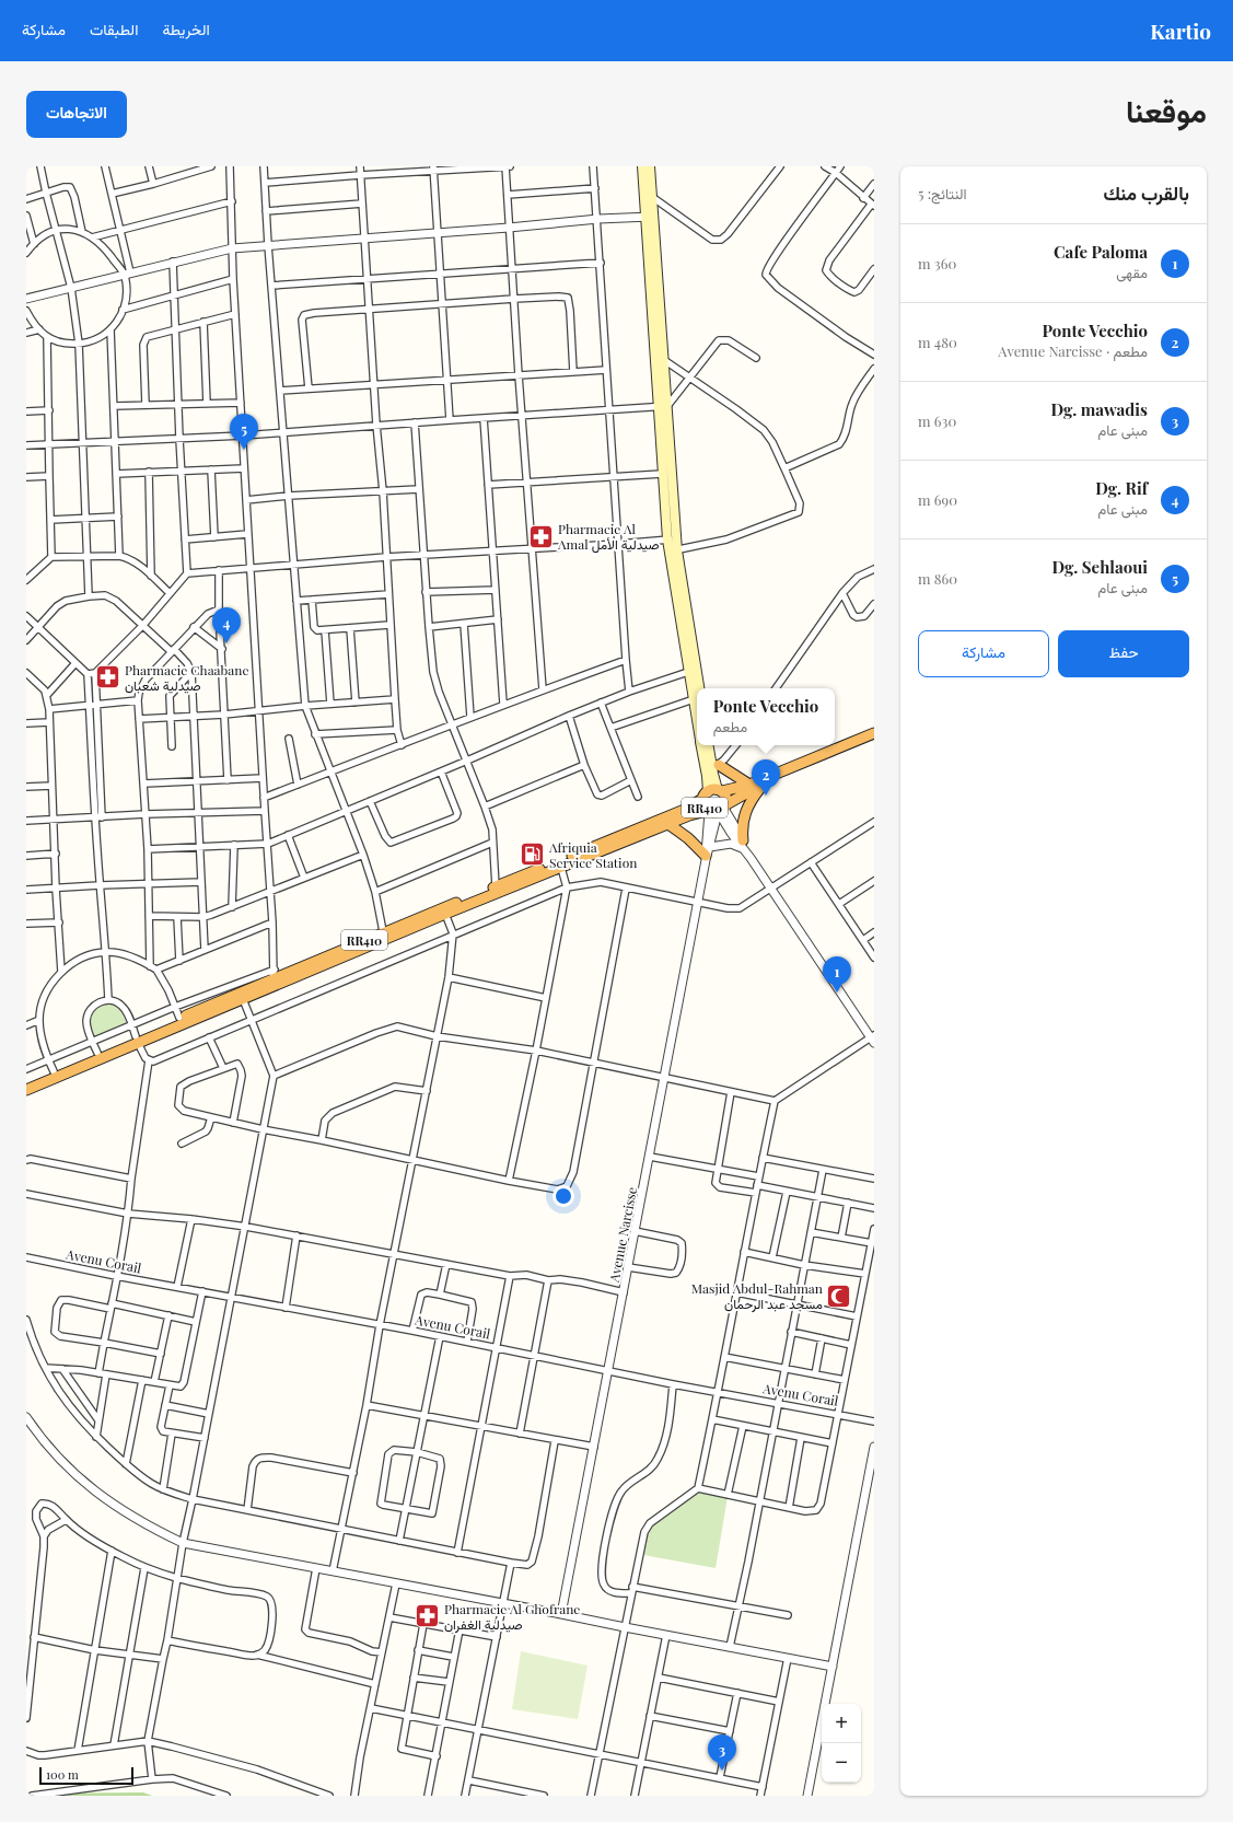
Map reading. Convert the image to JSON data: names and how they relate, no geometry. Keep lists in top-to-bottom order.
{
  "streets": {
    "highway": ["RR410"],
    "street": ["Avenue Narcisse", "Avenu Corail"]
  },
  "crossings": [
    ["RR410", "Avenue Narcisse"],
    ["Avenue Narcisse", "Avenu Corail"]
  ],
  "places": {
    "pharmacy": ["Pharmacie Al Amal صيدلية الأمل", "Pharmacie Chaabane صيدلية شعبان", "Pharmacie Al Ghofrane صيدلية الغفران"],
    "fuel station": ["Afriquia Service Station"],
    "mosque": ["Masjid Abdul-Rahman مسجد عبد الرحمان"]
  },
  "scale_bar": "100 m",
  "page": {
    "header": "Kartio",
    "nav": ["الخريطة", "الطبقات", "مشاركة"],
    "title": "موقعنا",
    "buttons": [
      "الاتجاهات",
      ["حفظ", "مشاركة"]
    ],
    "heading": ["بالقرب منك", "النتائج: 5"],
    "list": [
      {
        "mark": "1",
        "name": "Cafe Paloma",
        "note": "مقهى",
        "value": "360 m"
      },
      {
        "mark": "2",
        "name": "Ponte Vecchio",
        "note": "مطعم · Avenue Narcisse",
        "value": "480 m"
      },
      {
        "mark": "3",
        "name": "Dg. mawadis",
        "note": "مبنى عام",
        "value": "630 m"
      },
      {
        "mark": "4",
        "name": "Dg. Rif",
        "note": "مبنى عام",
        "value": "690 m"
      },
      {
        "mark": "5",
        "name": "Dg. Sehlaoui",
        "note": "مبنى عام",
        "value": "860 m"
      }
    ],
    "pins": [
      "5",
      "4",
      "2",
      "1",
      "3"
    ],
    "popup": ["Ponte Vecchio", "مطعم"],
    "map_buttons": ["+", "−"],
    "scale": "100 m"
  }
}
